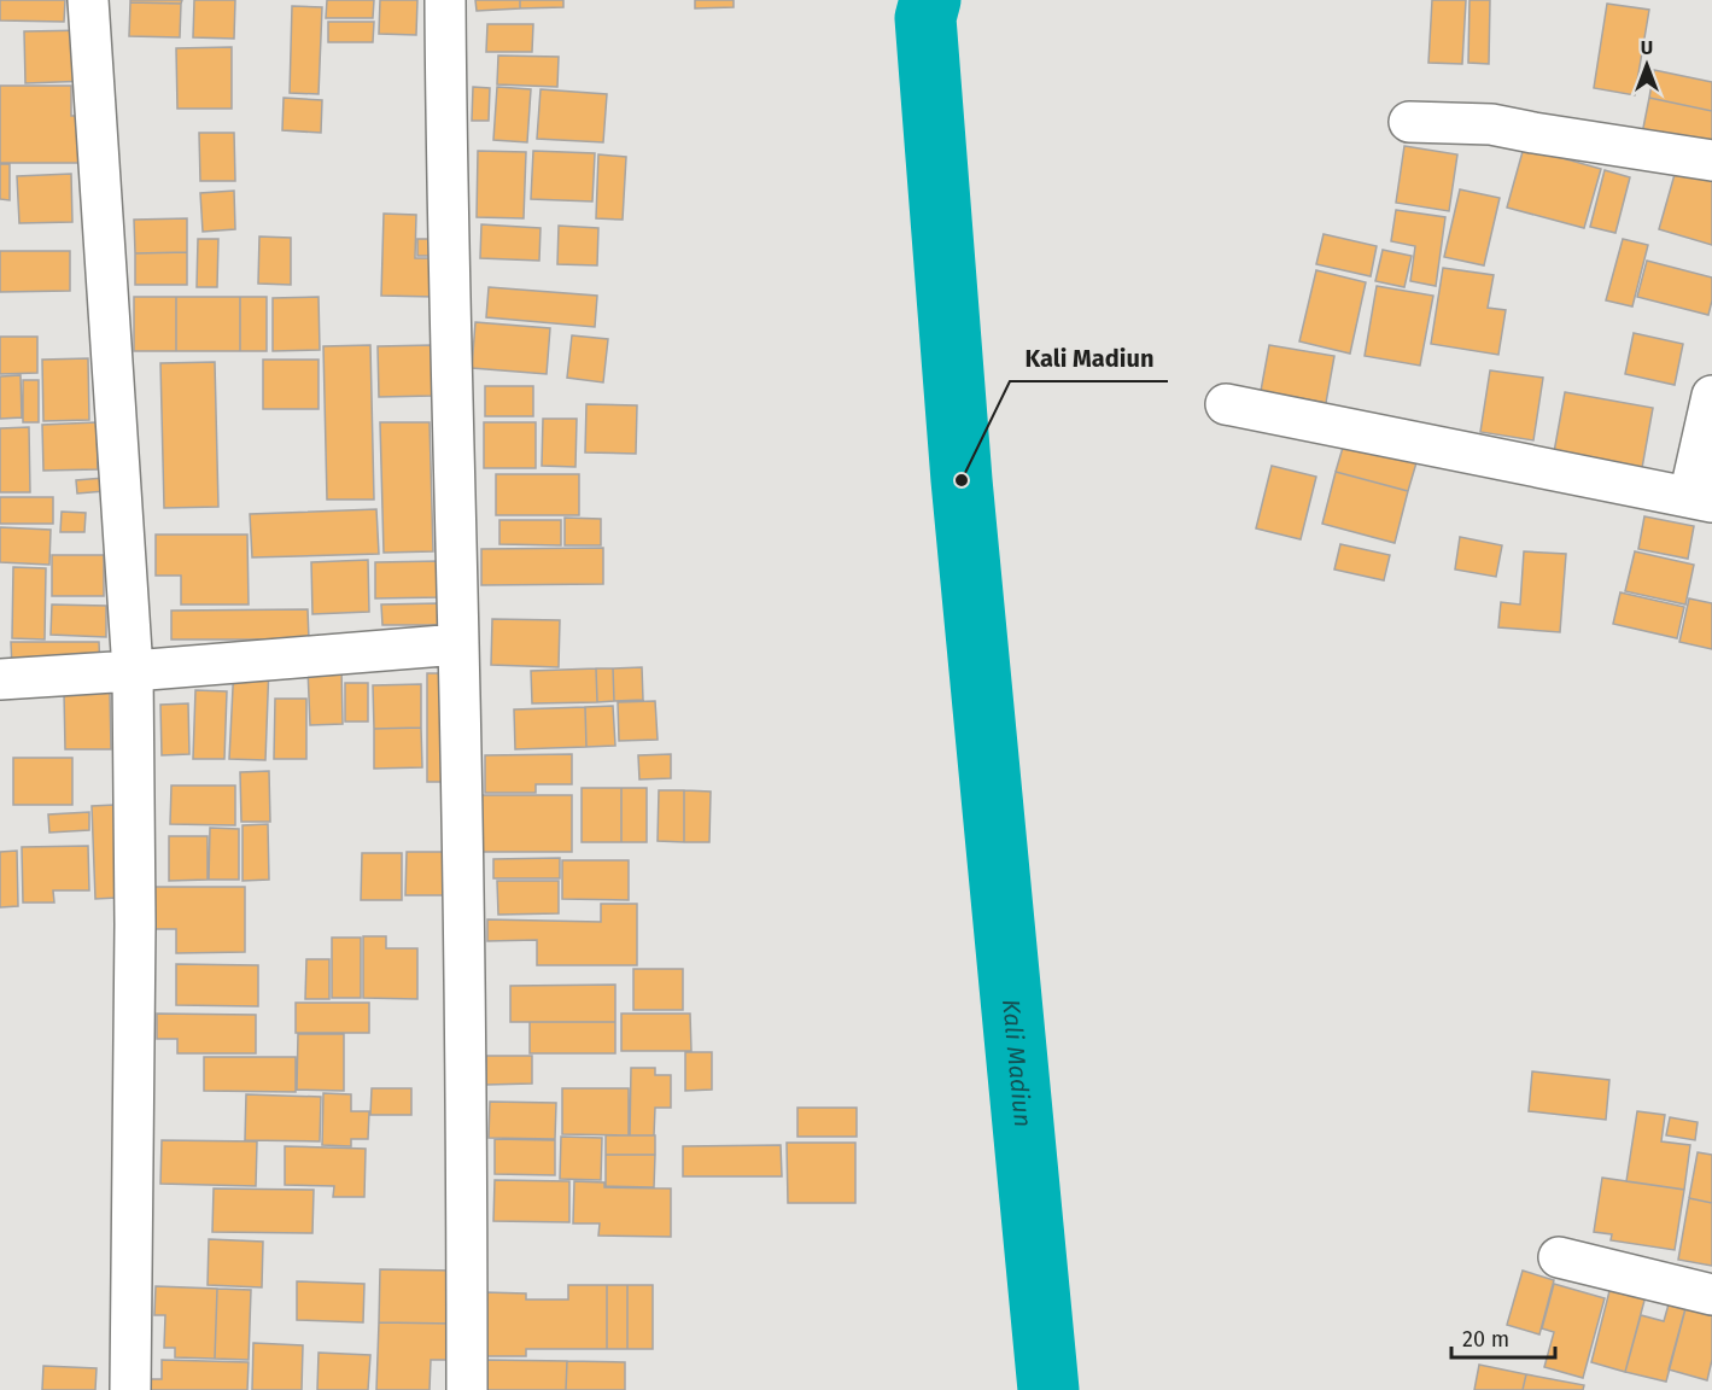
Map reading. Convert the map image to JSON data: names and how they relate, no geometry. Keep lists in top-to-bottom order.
{
  "water": ["Kali Madiun"],
  "places": ["Kali Madiun"],
  "scale_bar": "20 m",
  "north": "top"
}
